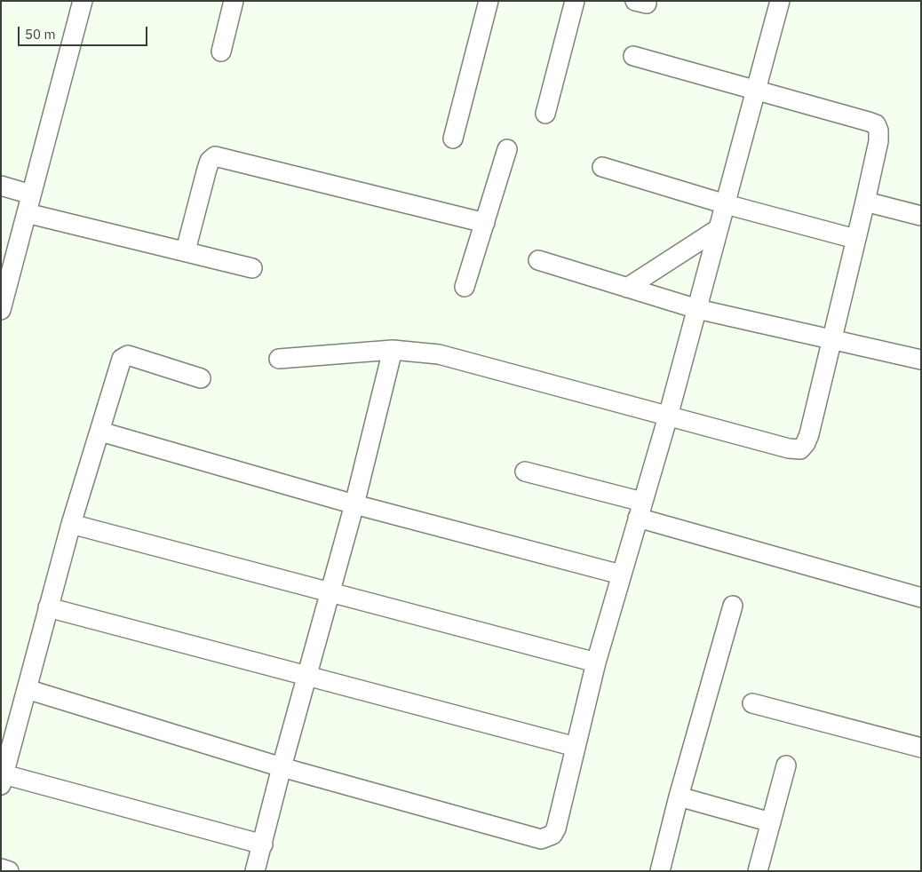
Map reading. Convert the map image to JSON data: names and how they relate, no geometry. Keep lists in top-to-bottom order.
{
  "scale_bar": "50 m"
}
